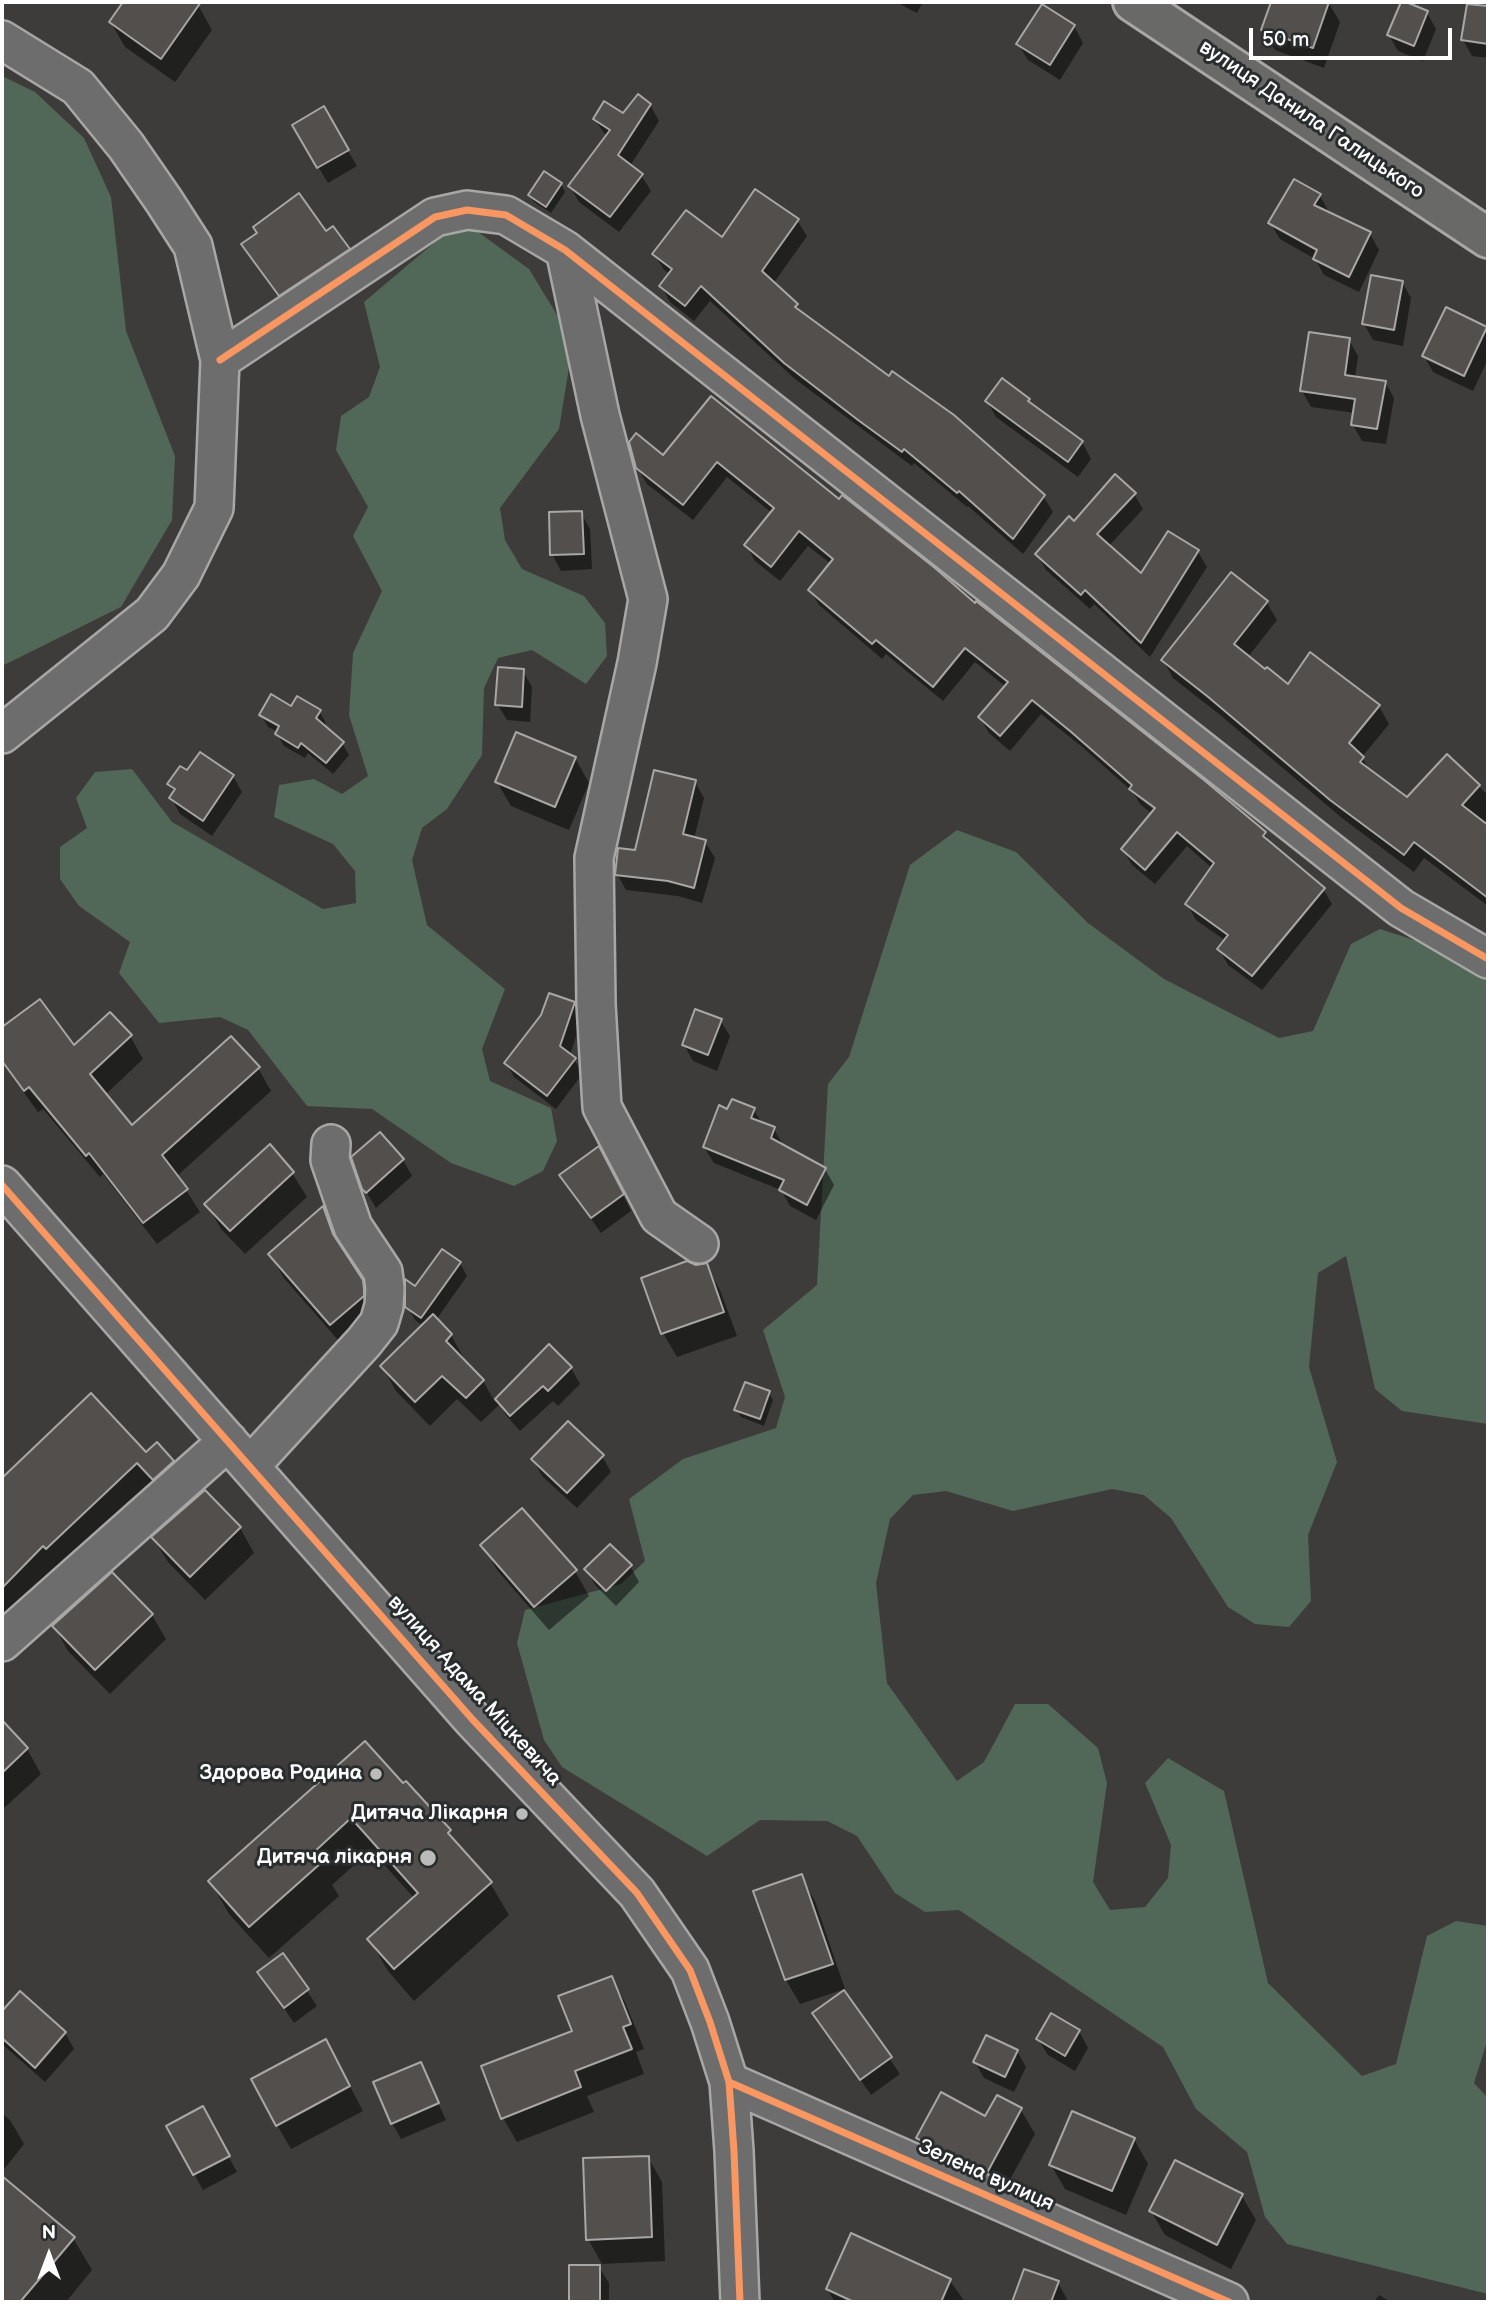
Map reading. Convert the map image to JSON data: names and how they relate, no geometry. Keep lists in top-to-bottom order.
{
  "streets": {
    "main road": ["вулиця Данила Галицького"],
    "street": ["вулиця Адама Міцкевича", "Зелена вулиця"]
  },
  "crossings": [
    ["вулиця Адама Міцкевича", "Зелена вулиця"]
  ],
  "places": ["Здорова Родина", "Дитяча Лікарня", "Дитяча лікарня"],
  "scale_bar": "50 m",
  "north": "top"
}
